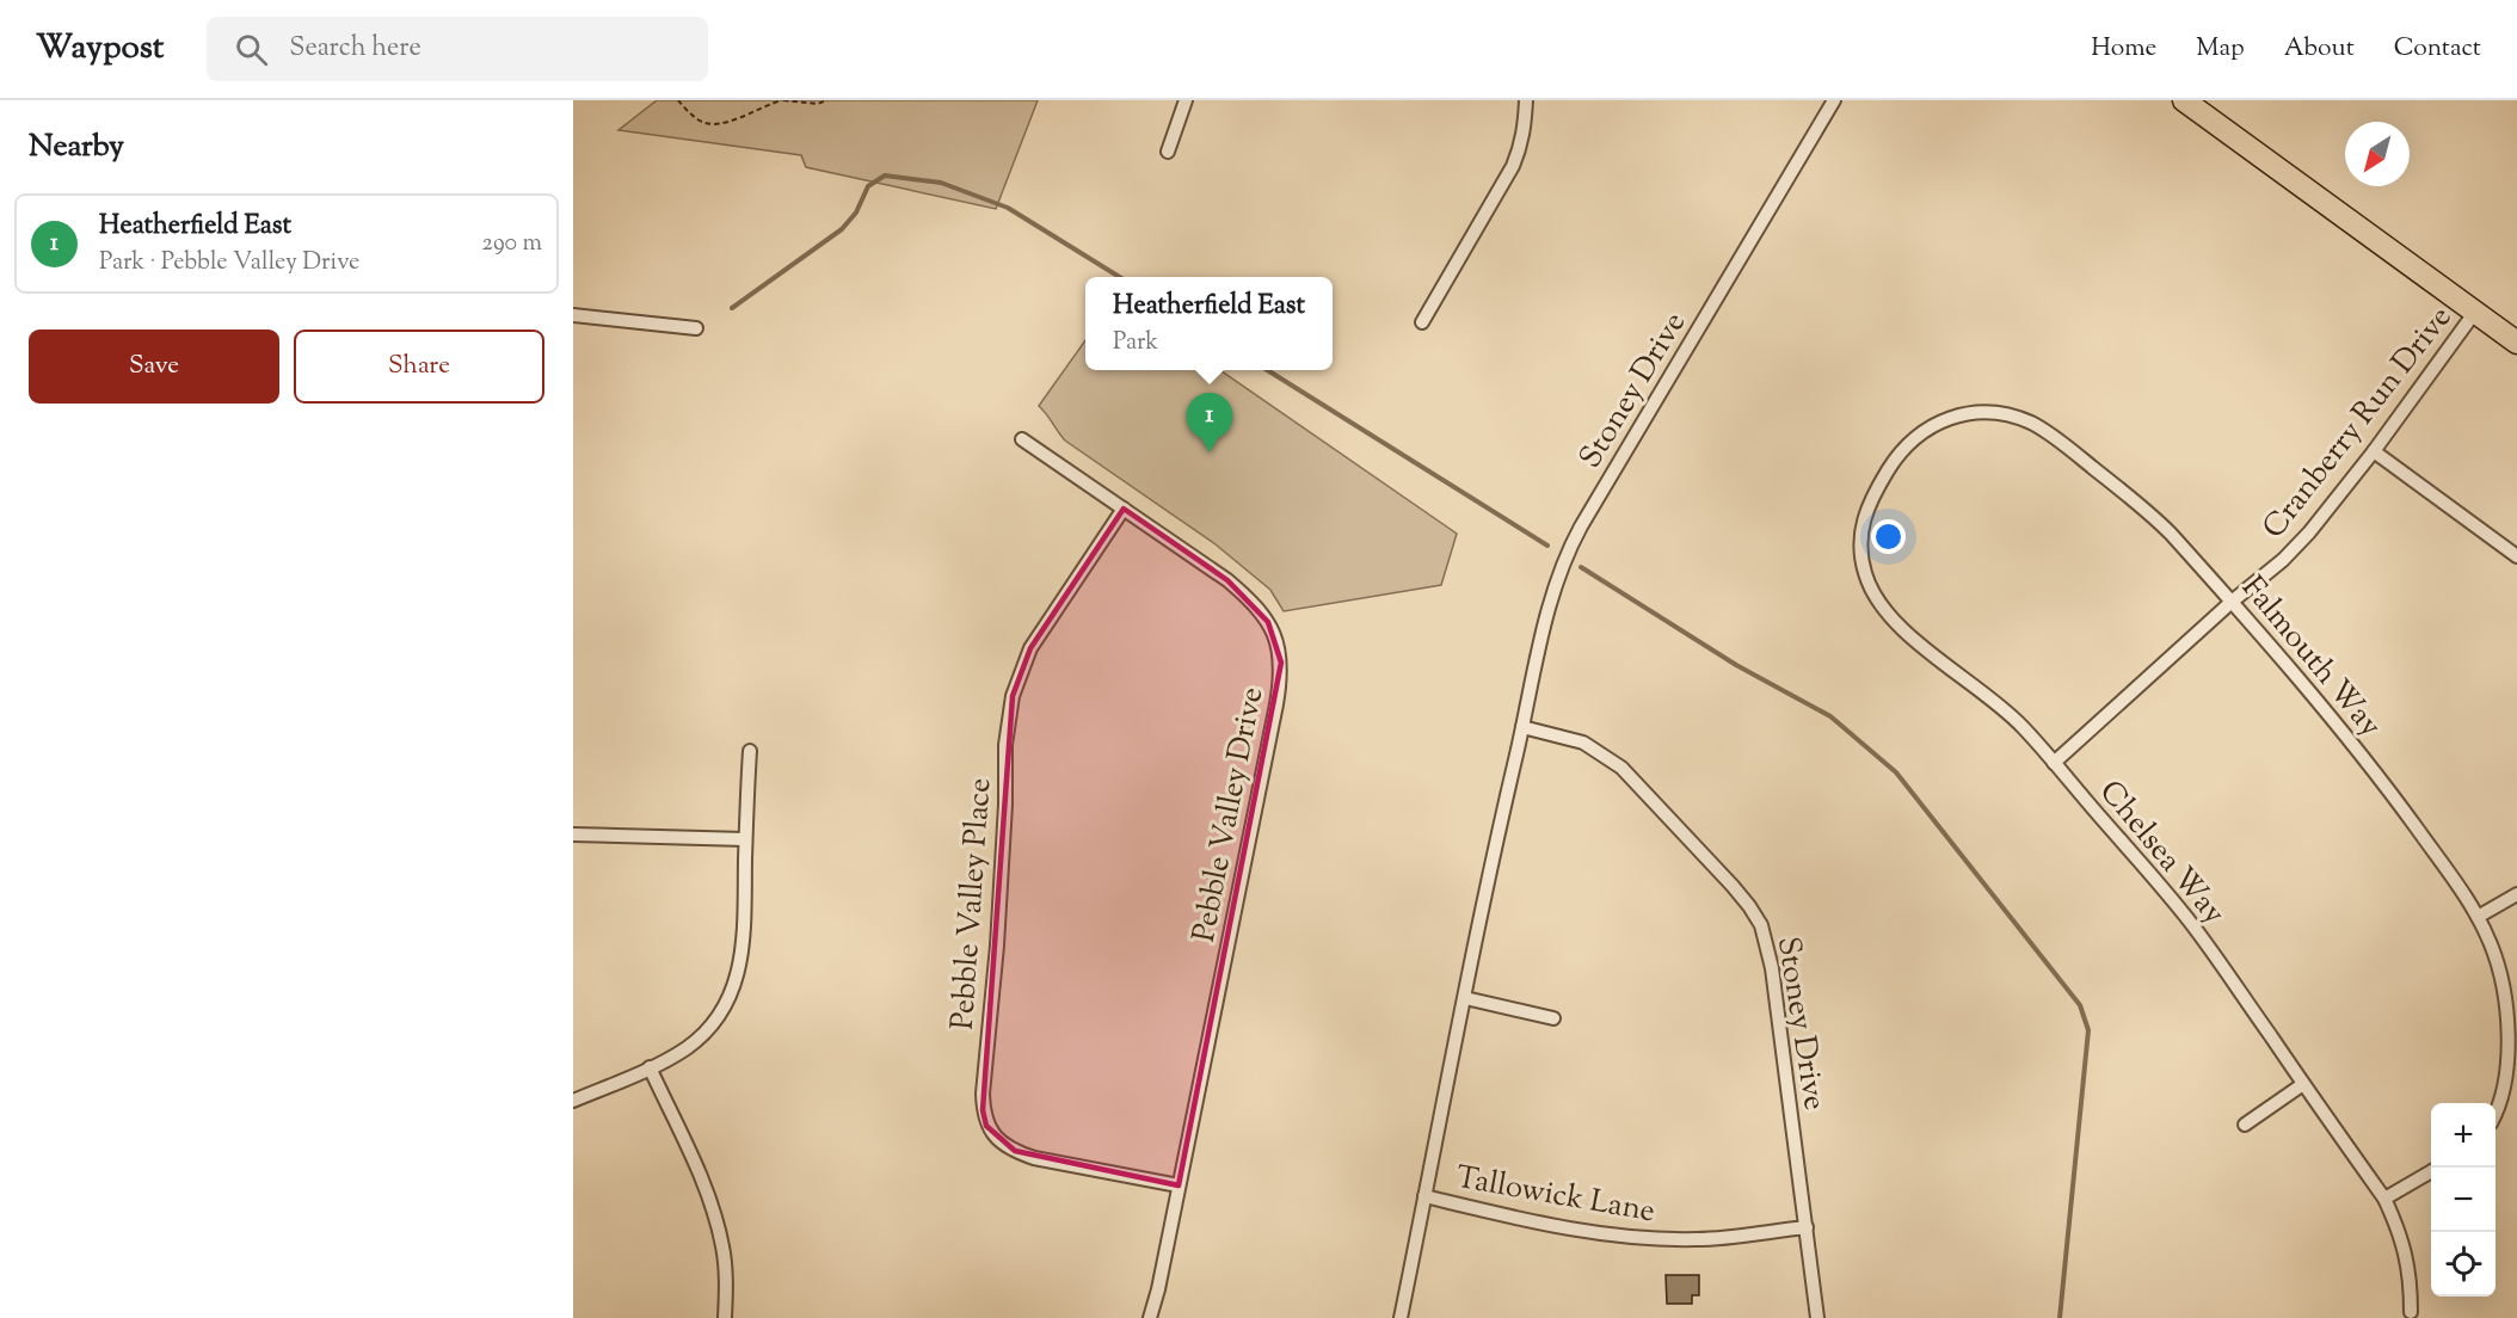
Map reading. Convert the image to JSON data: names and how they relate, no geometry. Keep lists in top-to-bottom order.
{
  "streets": {
    "street": [
      "Stoney Drive",
      "Cranberry Run Drive",
      "Falmouth Way",
      "Pebble Valley Drive",
      "Chelsea Way",
      "Pebble Valley Place",
      "Tallowick Lane"
    ]
  },
  "crossings": [
    ["Stoney Drive", "Tallowick Lane"],
    ["Cranberry Run Drive", "Falmouth Way"],
    ["Cranberry Run Drive", "Chelsea Way"],
    ["Falmouth Way", "Chelsea Way"],
    ["Pebble Valley Drive", "Pebble Valley Place"]
  ],
  "north": "bottom left",
  "page": {
    "header": "Waypost",
    "search": "Search here",
    "nav": [
      "Home",
      "Map",
      "About",
      "Contact"
    ],
    "heading": "Nearby",
    "list": [
      {
        "mark": "1",
        "name": "Heatherfield East",
        "note": "Park · Pebble Valley Drive",
        "value": "290 m"
      }
    ],
    "popup": ["Heatherfield East", "Park"],
    "buttons": ["Save", "Share"],
    "pins": "1",
    "map_buttons": ["+", "−"]
  }
}
